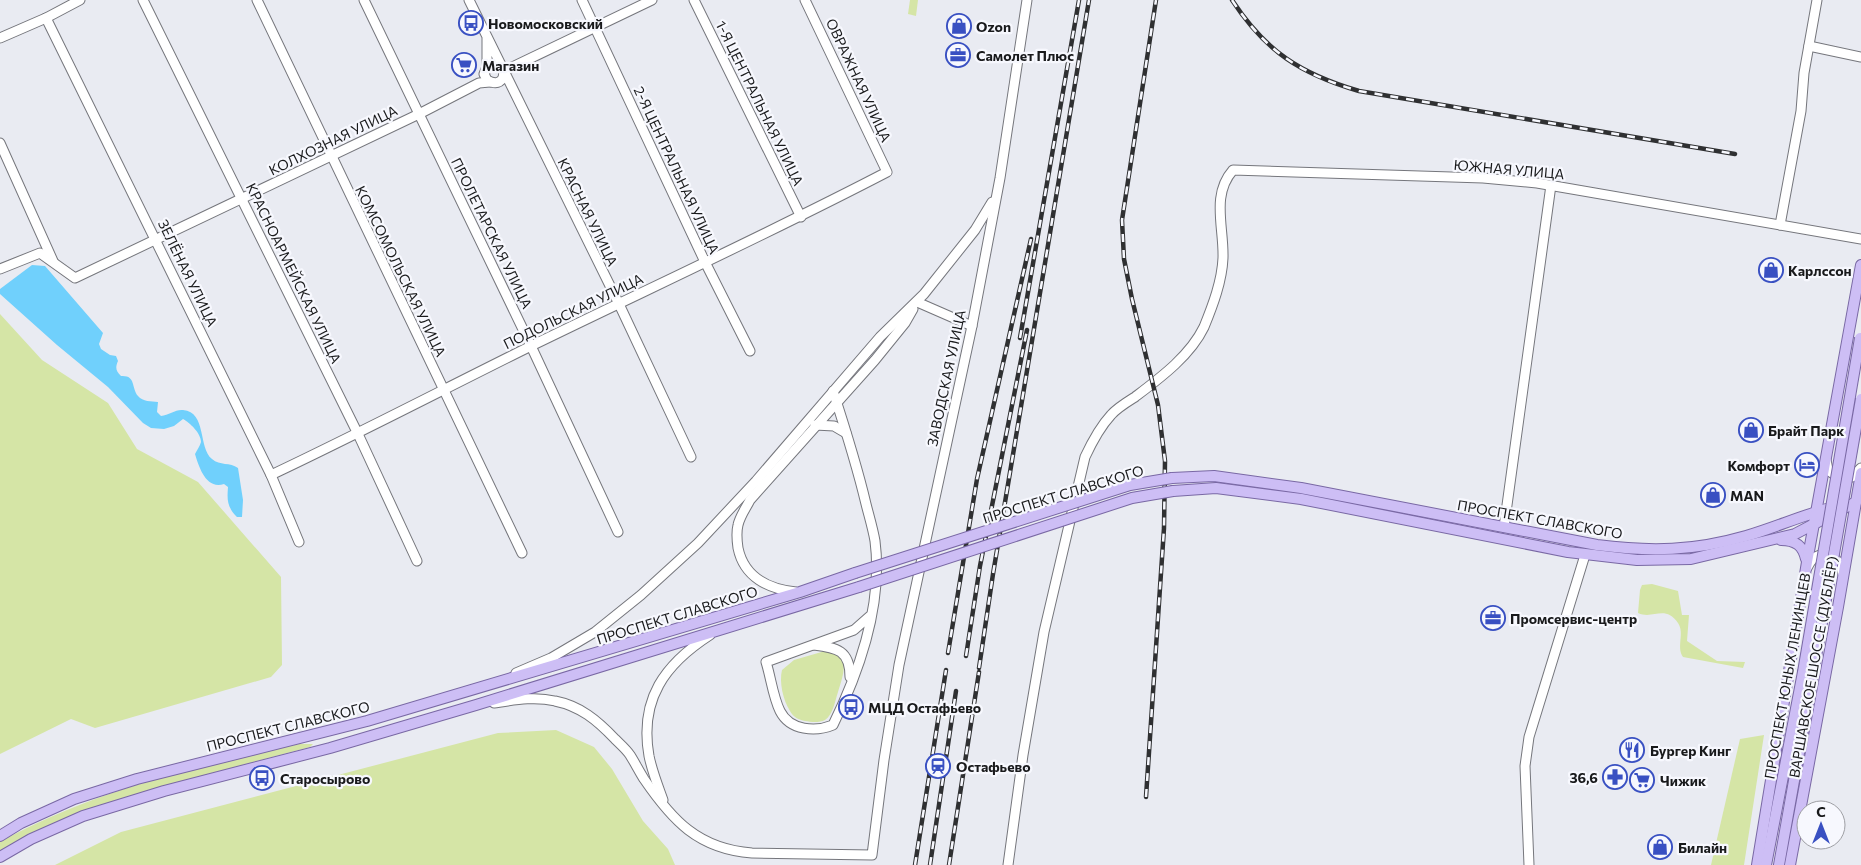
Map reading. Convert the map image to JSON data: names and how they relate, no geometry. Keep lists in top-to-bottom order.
{
  "streets": {
    "main road": ["ПРОСПЕКТ СЛАВСКОГО", "ВАРШАВСКОЕ ШОССЕ (ДУБЛЁР)", "ПРОСПЕКТ ЮНЫХ ЛЕНИНЦЕВ"],
    "street": [
      "ОВРАЖНАЯ УЛИЦА",
      "1-Я ЦЕНТРАЛЬНАЯ УЛИЦА",
      "КОЛХОЗНАЯ УЛИЦА",
      "ЮЖНАЯ УЛИЦА",
      "2-Я ЦЕНТРАЛЬНАЯ УЛИЦА",
      "КРАСНАЯ УЛИЦА",
      "ПРОЛЕТАРСКАЯ УЛИЦА",
      "КОМСОМОЛЬСКАЯ УЛИЦА",
      "ЗЕЛЁНАЯ УЛИЦА",
      "КРАСНОАРМЕЙСКАЯ УЛИЦА",
      "ПОДОЛЬСКАЯ УЛИЦА",
      "ЗАВОДСКАЯ УЛИЦА"
    ]
  },
  "crossings": [
    ["ОВРАЖНАЯ УЛИЦА", "ПОДОЛЬСКАЯ УЛИЦА"],
    ["1-Я ЦЕНТРАЛЬНАЯ УЛИЦА", "ПОДОЛЬСКАЯ УЛИЦА"],
    ["КОЛХОЗНАЯ УЛИЦА", "КРАСНАЯ УЛИЦА"],
    ["КОЛХОЗНАЯ УЛИЦА", "ПРОЛЕТАРСКАЯ УЛИЦА"],
    ["КОЛХОЗНАЯ УЛИЦА", "КОМСОМОЛЬСКАЯ УЛИЦА"],
    ["КОЛХОЗНАЯ УЛИЦА", "ЗЕЛЁНАЯ УЛИЦА"],
    ["КОЛХОЗНАЯ УЛИЦА", "КРАСНОАРМЕЙСКАЯ УЛИЦА"],
    ["2-Я ЦЕНТРАЛЬНАЯ УЛИЦА", "ПОДОЛЬСКАЯ УЛИЦА"],
    ["КРАСНАЯ УЛИЦА", "ПОДОЛЬСКАЯ УЛИЦА"],
    ["ПРОЛЕТАРСКАЯ УЛИЦА", "ПОДОЛЬСКАЯ УЛИЦА"],
    ["КОМСОМОЛЬСКАЯ УЛИЦА", "ПОДОЛЬСКАЯ УЛИЦА"],
    ["ЗЕЛЁНАЯ УЛИЦА", "ПОДОЛЬСКАЯ УЛИЦА"],
    ["КРАСНОАРМЕЙСКАЯ УЛИЦА", "ПОДОЛЬСКАЯ УЛИЦА"],
    ["ПРОСПЕКТ СЛАВСКОГО", "ВАРШАВСКОЕ ШОССЕ (ДУБЛЁР)"]
  ],
  "places": {
    "bus stop": ["Новомосковский", "МЦД Остафьево", "Старосырово"],
    "shop": [
      "Ozon",
      "Карлссон",
      "Брайт Парк",
      "MAN",
      "Билайн"
    ],
    "office": ["Самолет Плюс", "Промсервис-центр"],
    "supermarket": ["Магазин", "Чижик"],
    "hotel": ["Комфорт"],
    "restaurant": ["Бургер Кинг"],
    "station": ["Остафьево"],
    "pharmacy": ["36,6"]
  },
  "north": "top"
}
